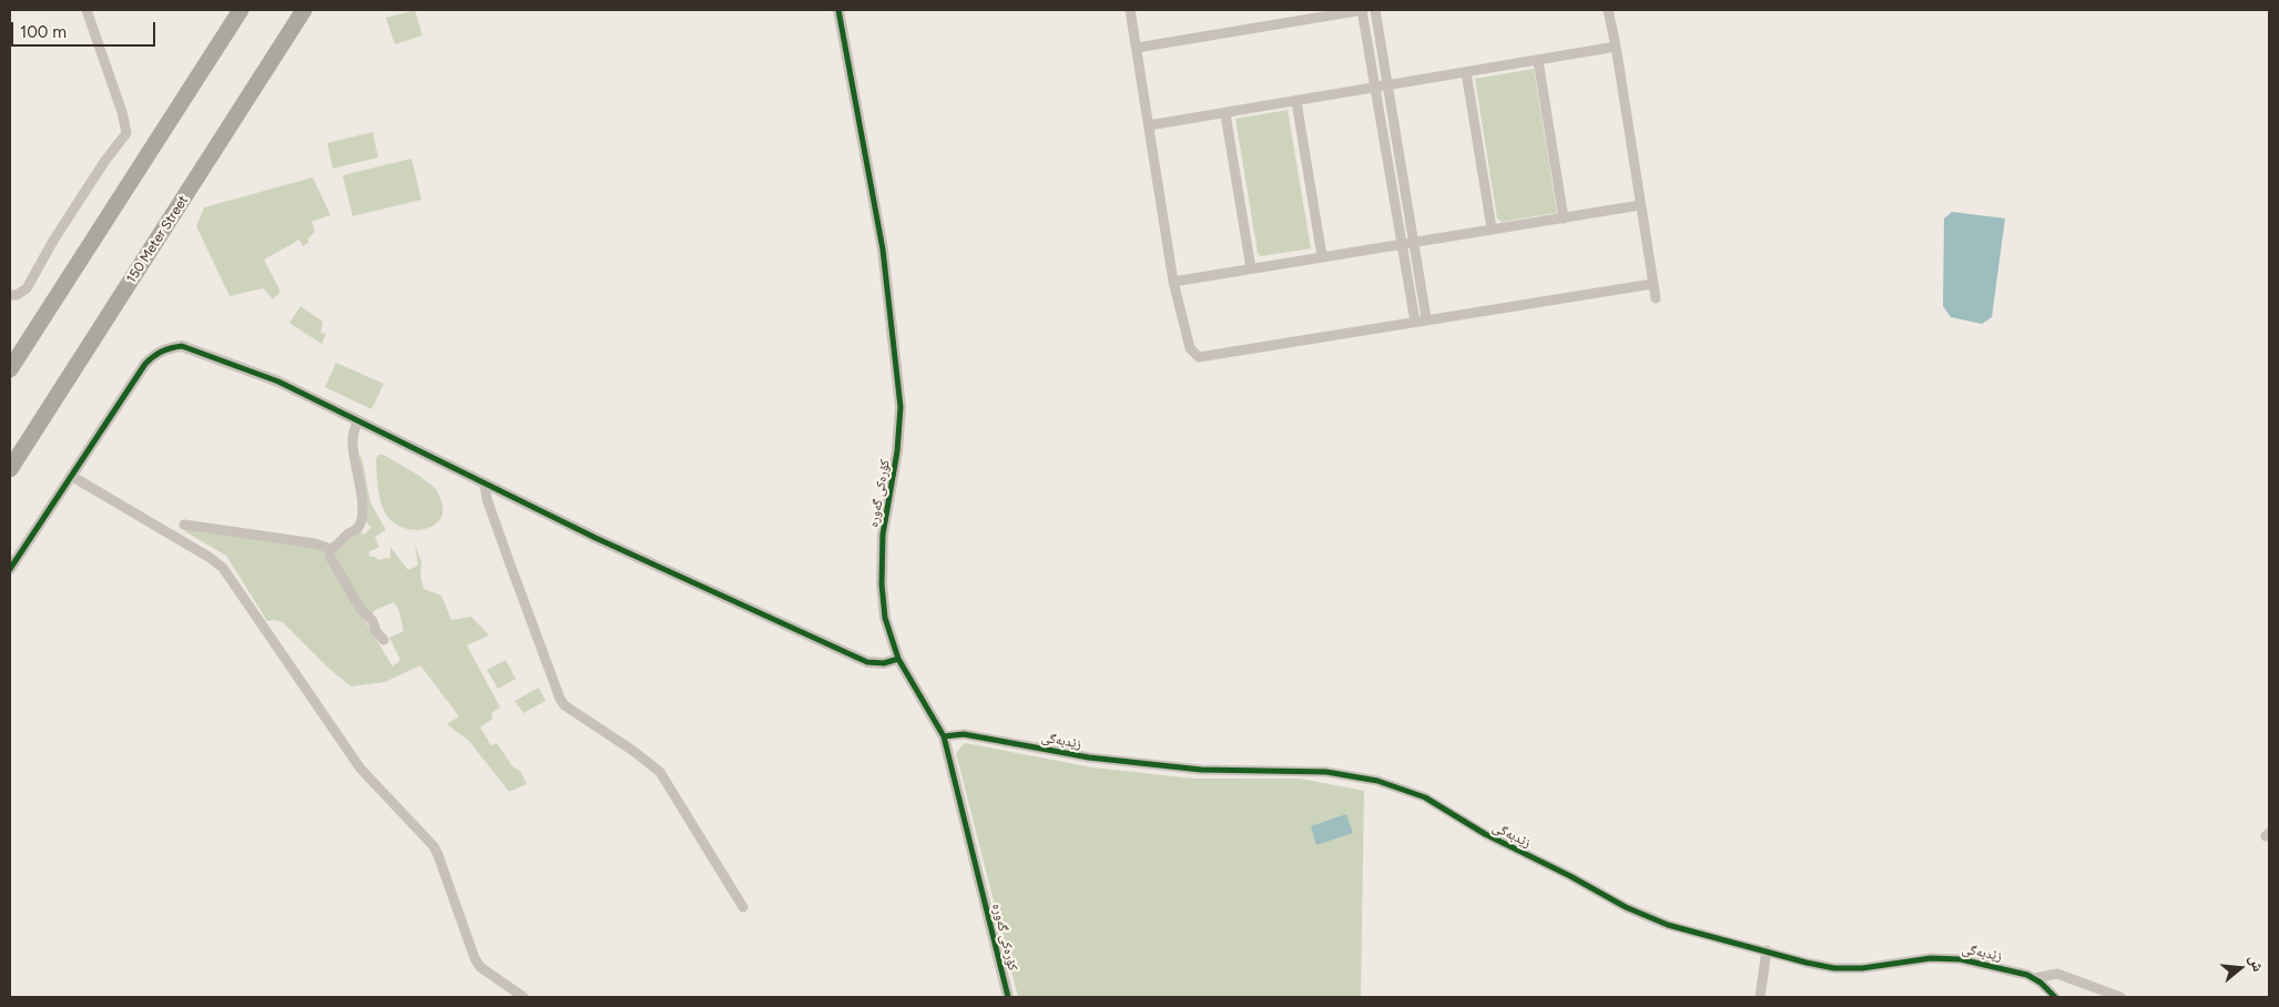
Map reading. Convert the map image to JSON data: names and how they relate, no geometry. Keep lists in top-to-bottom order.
{
  "streets": {
    "highway": ["150 Meter Street"],
    "street": ["کۆرەکی گەورە", "زێدبەگی"]
  },
  "crossings": [
    ["کۆرەکی گەورە", "زێدبەگی"]
  ],
  "scale_bar": "100 m",
  "north": "right"
}
